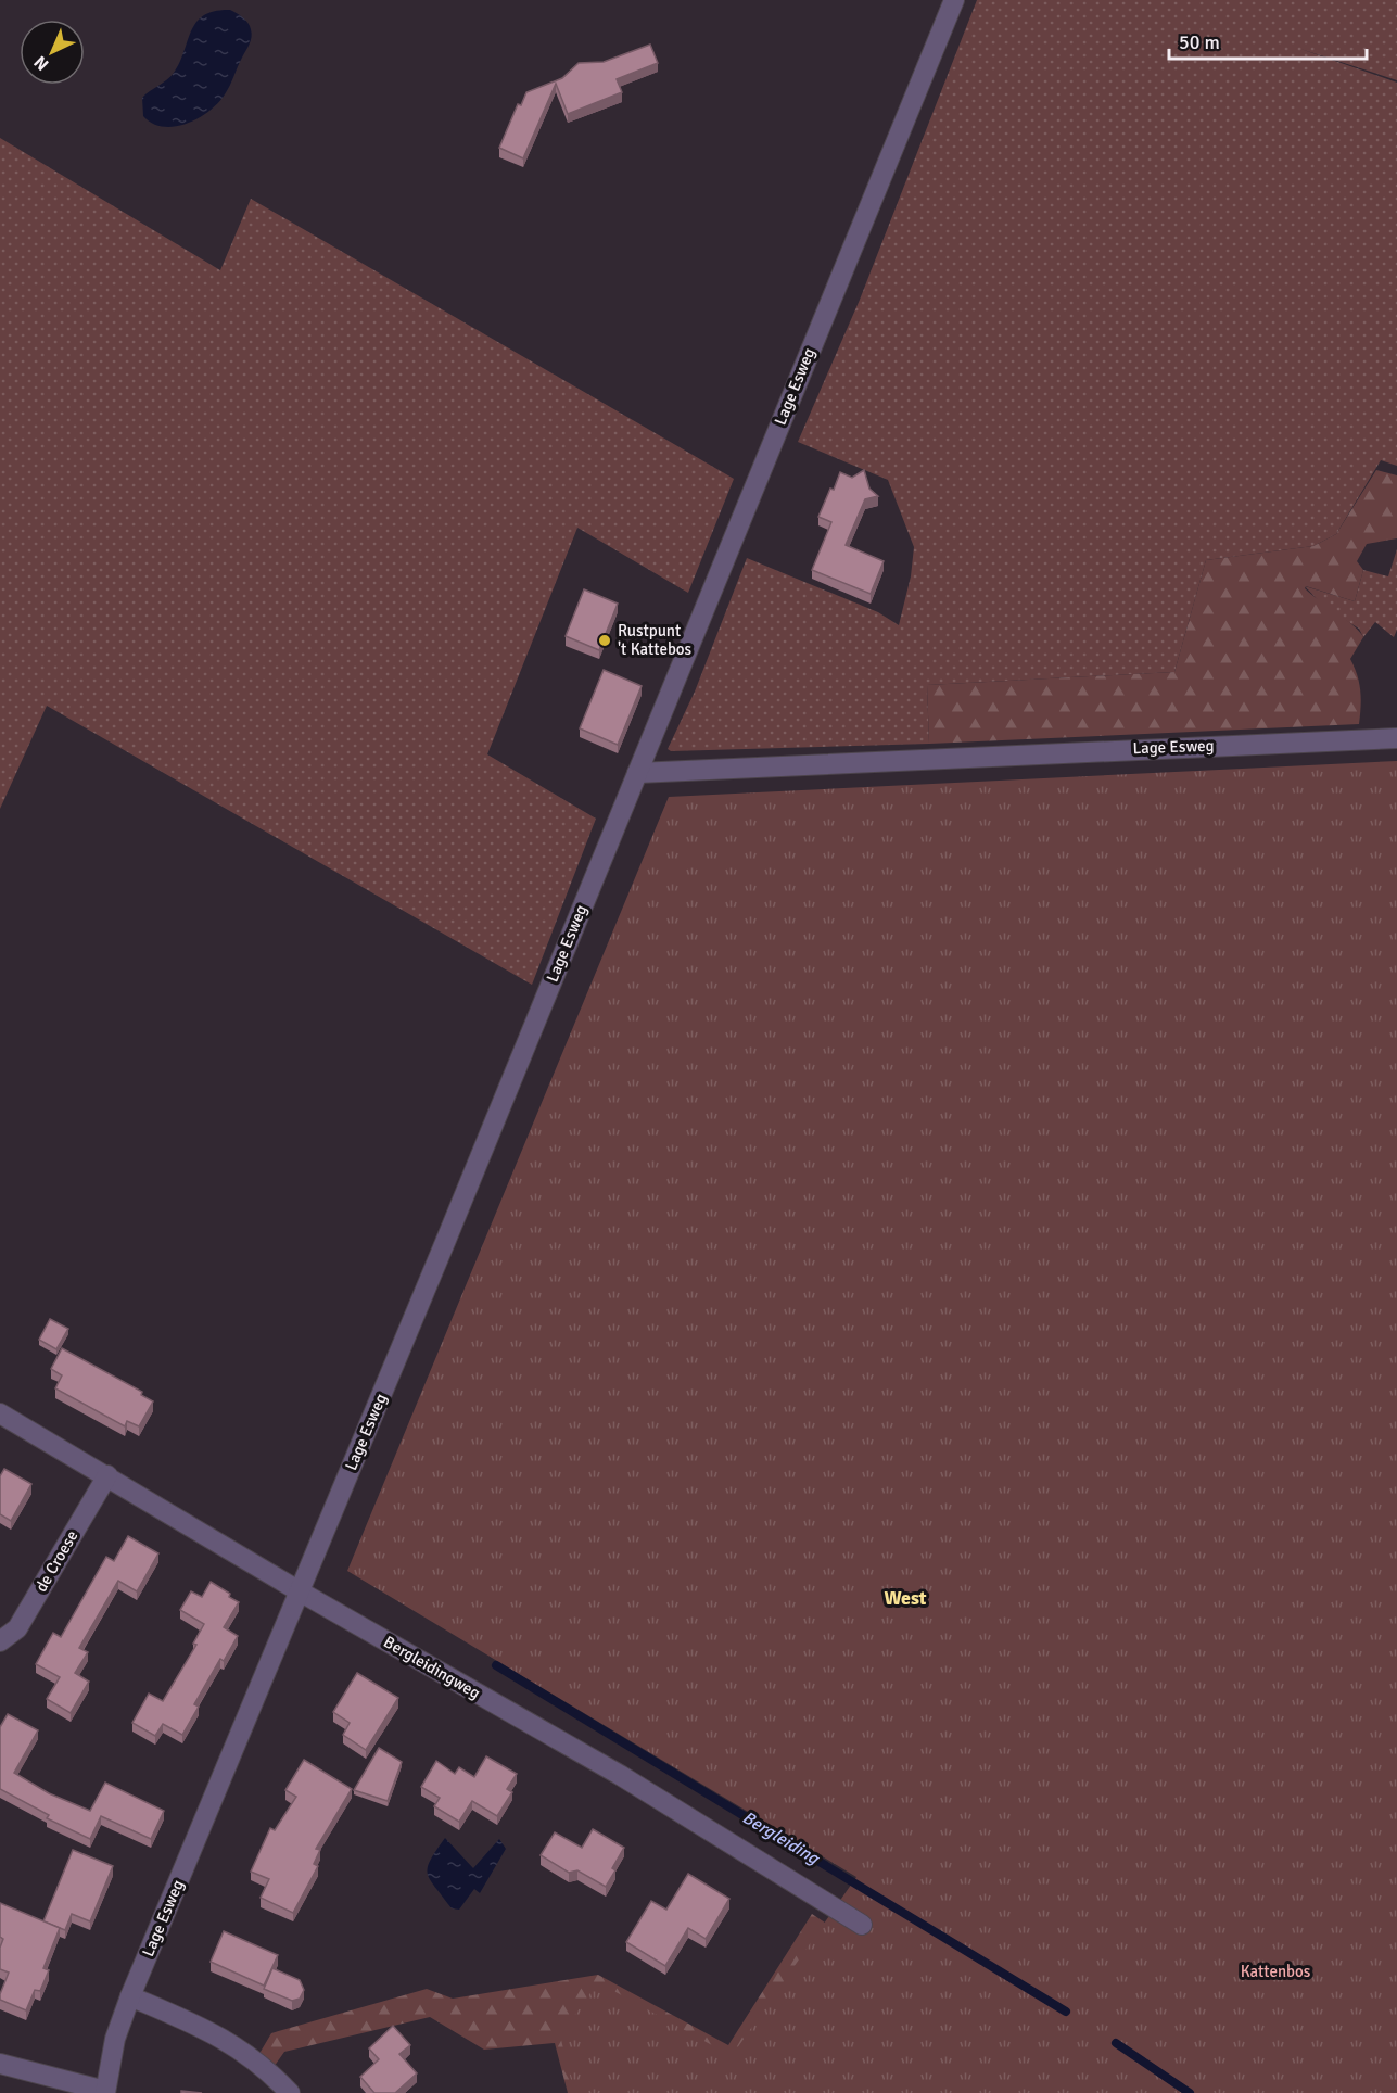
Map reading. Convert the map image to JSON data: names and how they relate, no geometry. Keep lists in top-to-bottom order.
{
  "streets": {
    "street": ["Lage Esweg", "de Croese", "Bergleidingweg"]
  },
  "crossings": [
    ["Lage Esweg", "Bergleidingweg"],
    ["de Croese", "Bergleidingweg"]
  ],
  "districts": ["West"],
  "water": ["Bergleiding"],
  "parks": ["Kattenbos"],
  "places": ["Rustpunt 't Kattebos"],
  "scale_bar": "50 m",
  "north": "bottom left"
}
